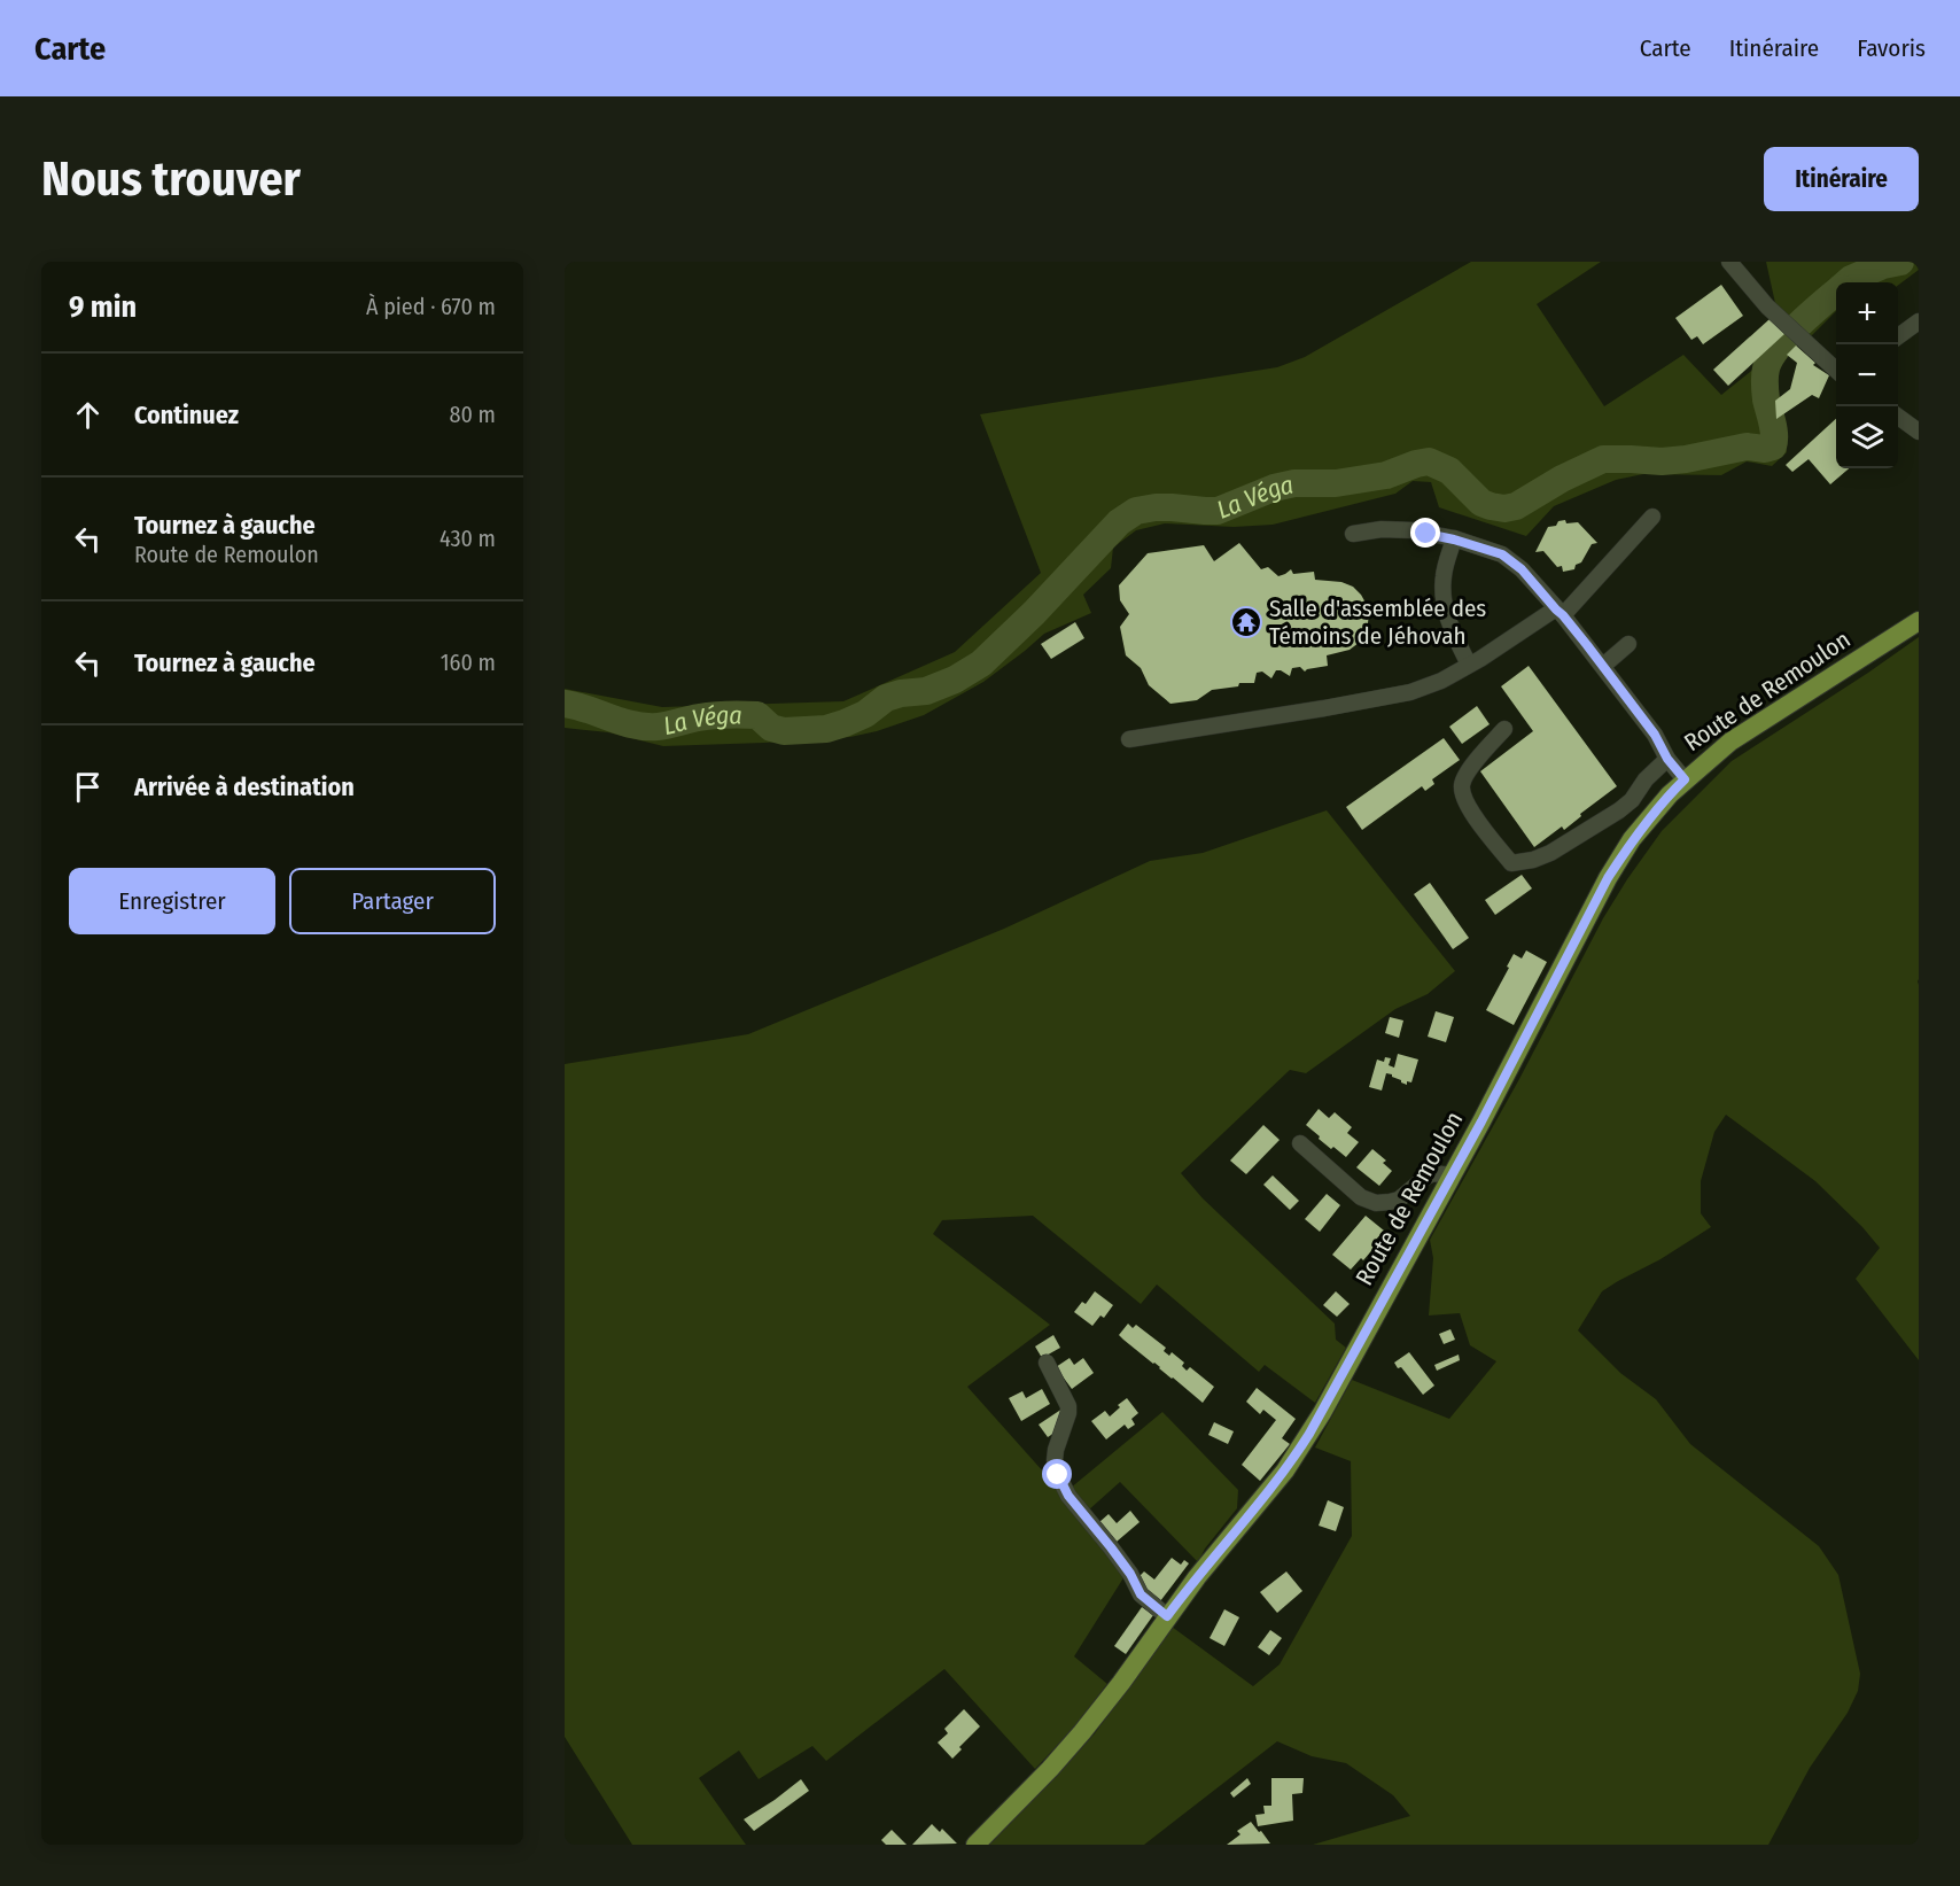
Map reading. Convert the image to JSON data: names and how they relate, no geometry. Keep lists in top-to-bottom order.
{
  "streets": {
    "main road": ["Route de Remoulon"]
  },
  "water": ["La Véga"],
  "places": {
    "temple": ["Salle d'assemblée des Témoins de Jéhovah"]
  },
  "page": {
    "header": "Carte",
    "nav": ["Carte", "Itinéraire", "Favoris"],
    "buttons": [
      "Itinéraire",
      ["Enregistrer", "Partager"]
    ],
    "title": "Nous trouver",
    "heading": ["9 min", "À pied · 670 m"],
    "map_buttons": ["+", "−"],
    "list": [
      ["Continuez", "80 m"],
      ["Tournez à gauche", "Route de Remoulon", "430 m"],
      ["Tournez à gauche", "160 m"],
      "Arrivée à destination"
    ]
  }
}
